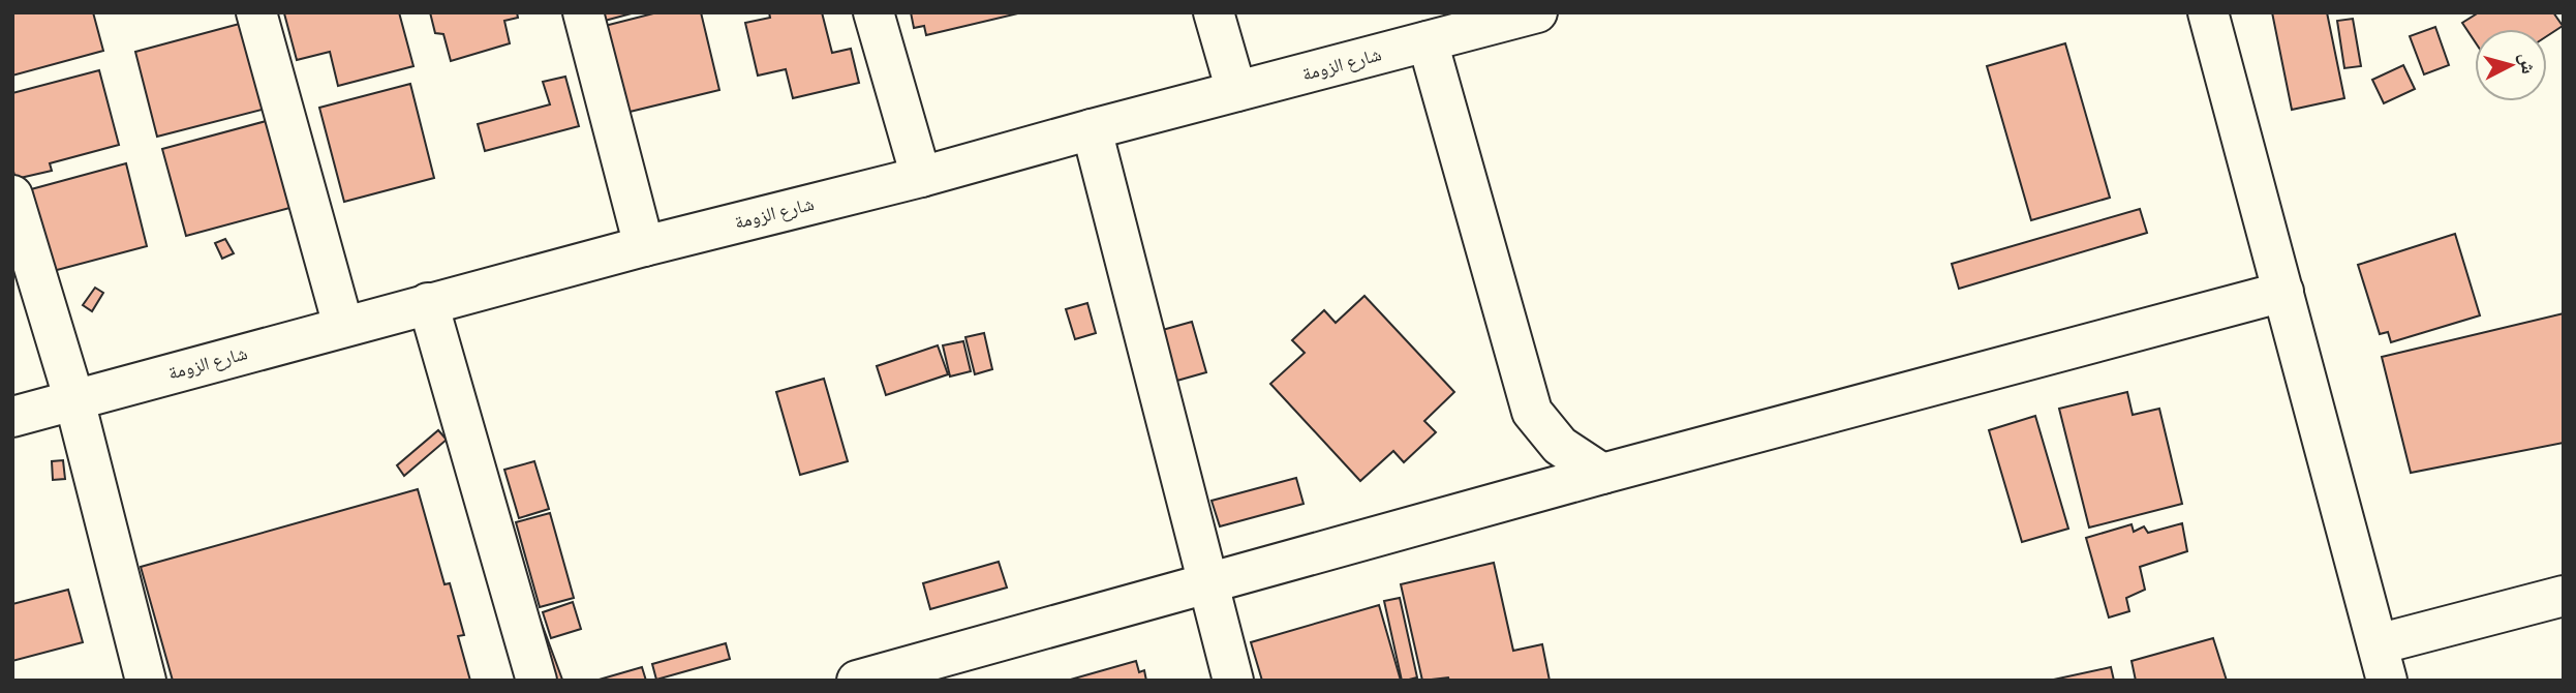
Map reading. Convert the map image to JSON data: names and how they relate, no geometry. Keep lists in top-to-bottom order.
{
  "streets": {
    "street": ["شارع الزومة"]
  },
  "north": "right"
}
